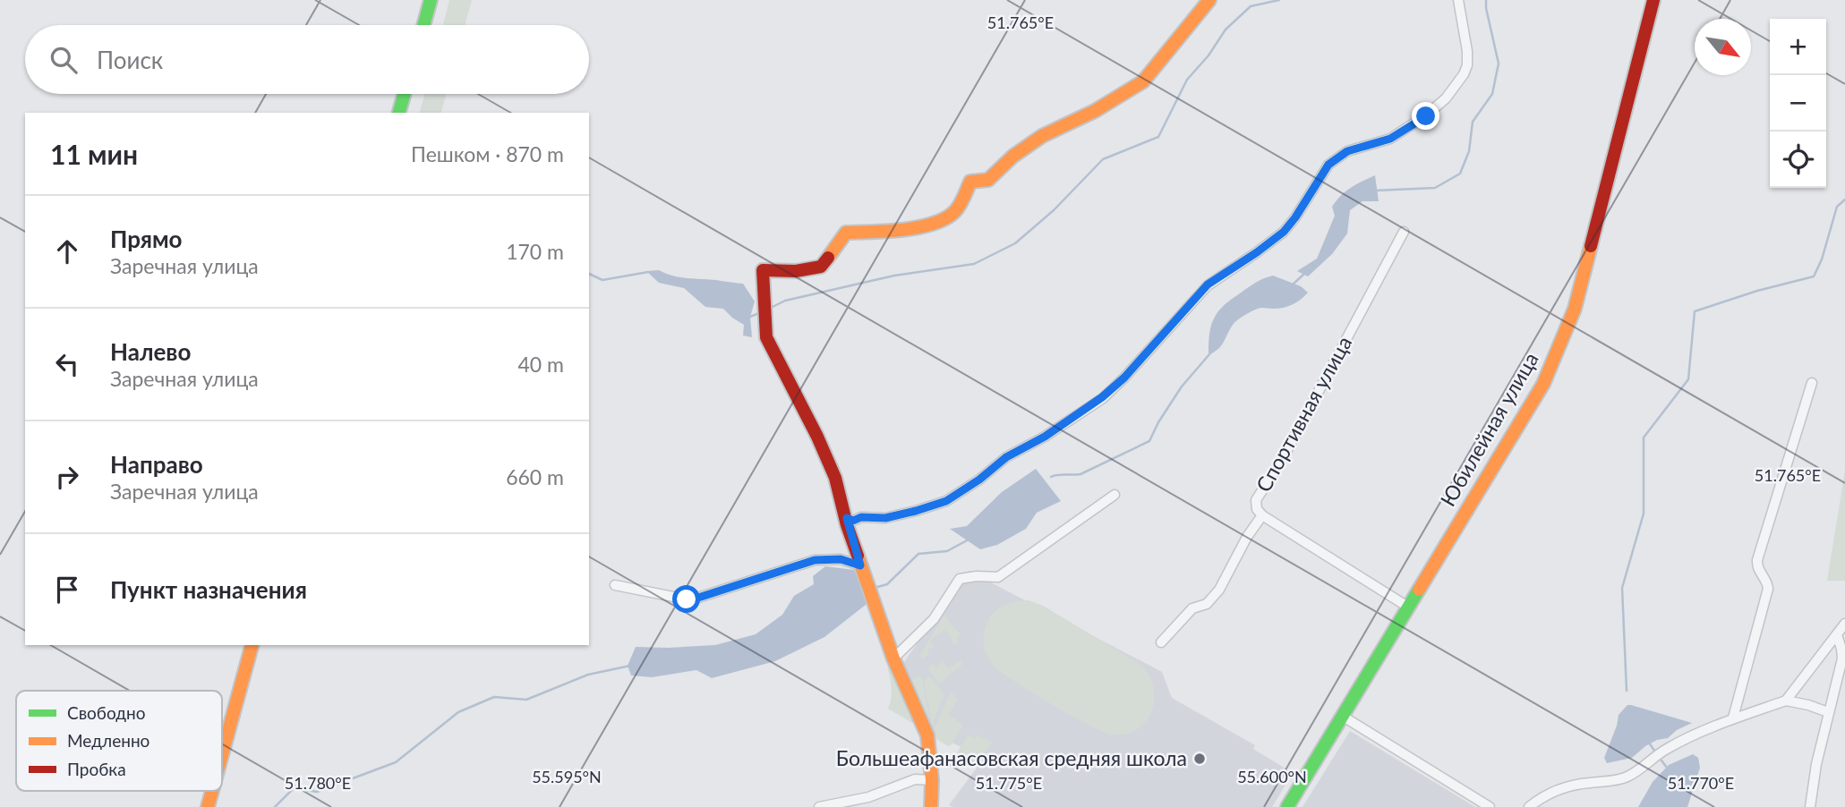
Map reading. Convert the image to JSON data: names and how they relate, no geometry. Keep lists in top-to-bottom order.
{
  "streets": {
    "street": ["Спортивная улица", "Юбилейная улица"]
  },
  "places": ["Большеафанасовская средняя школа"],
  "legend": ["Свободно", "Медленно", "Пробка"],
  "north": "bottom right",
  "page": {
    "map_buttons": ["+", "−"],
    "search": "Поиск",
    "heading": ["11 мин", "Пешком · 870 m"],
    "list": [
      ["Прямо", "Заречная улица", "170 m"],
      ["Налево", "Заречная улица", "40 m"],
      ["Направо", "Заречная улица", "660 m"],
      "Пункт назначения"
    ]
  },
  "coordinates": [
    "51.765°E",
    "55.595°N",
    "55.600°N",
    "51.780°E",
    "51.775°E",
    "51.770°E"
  ]
}
